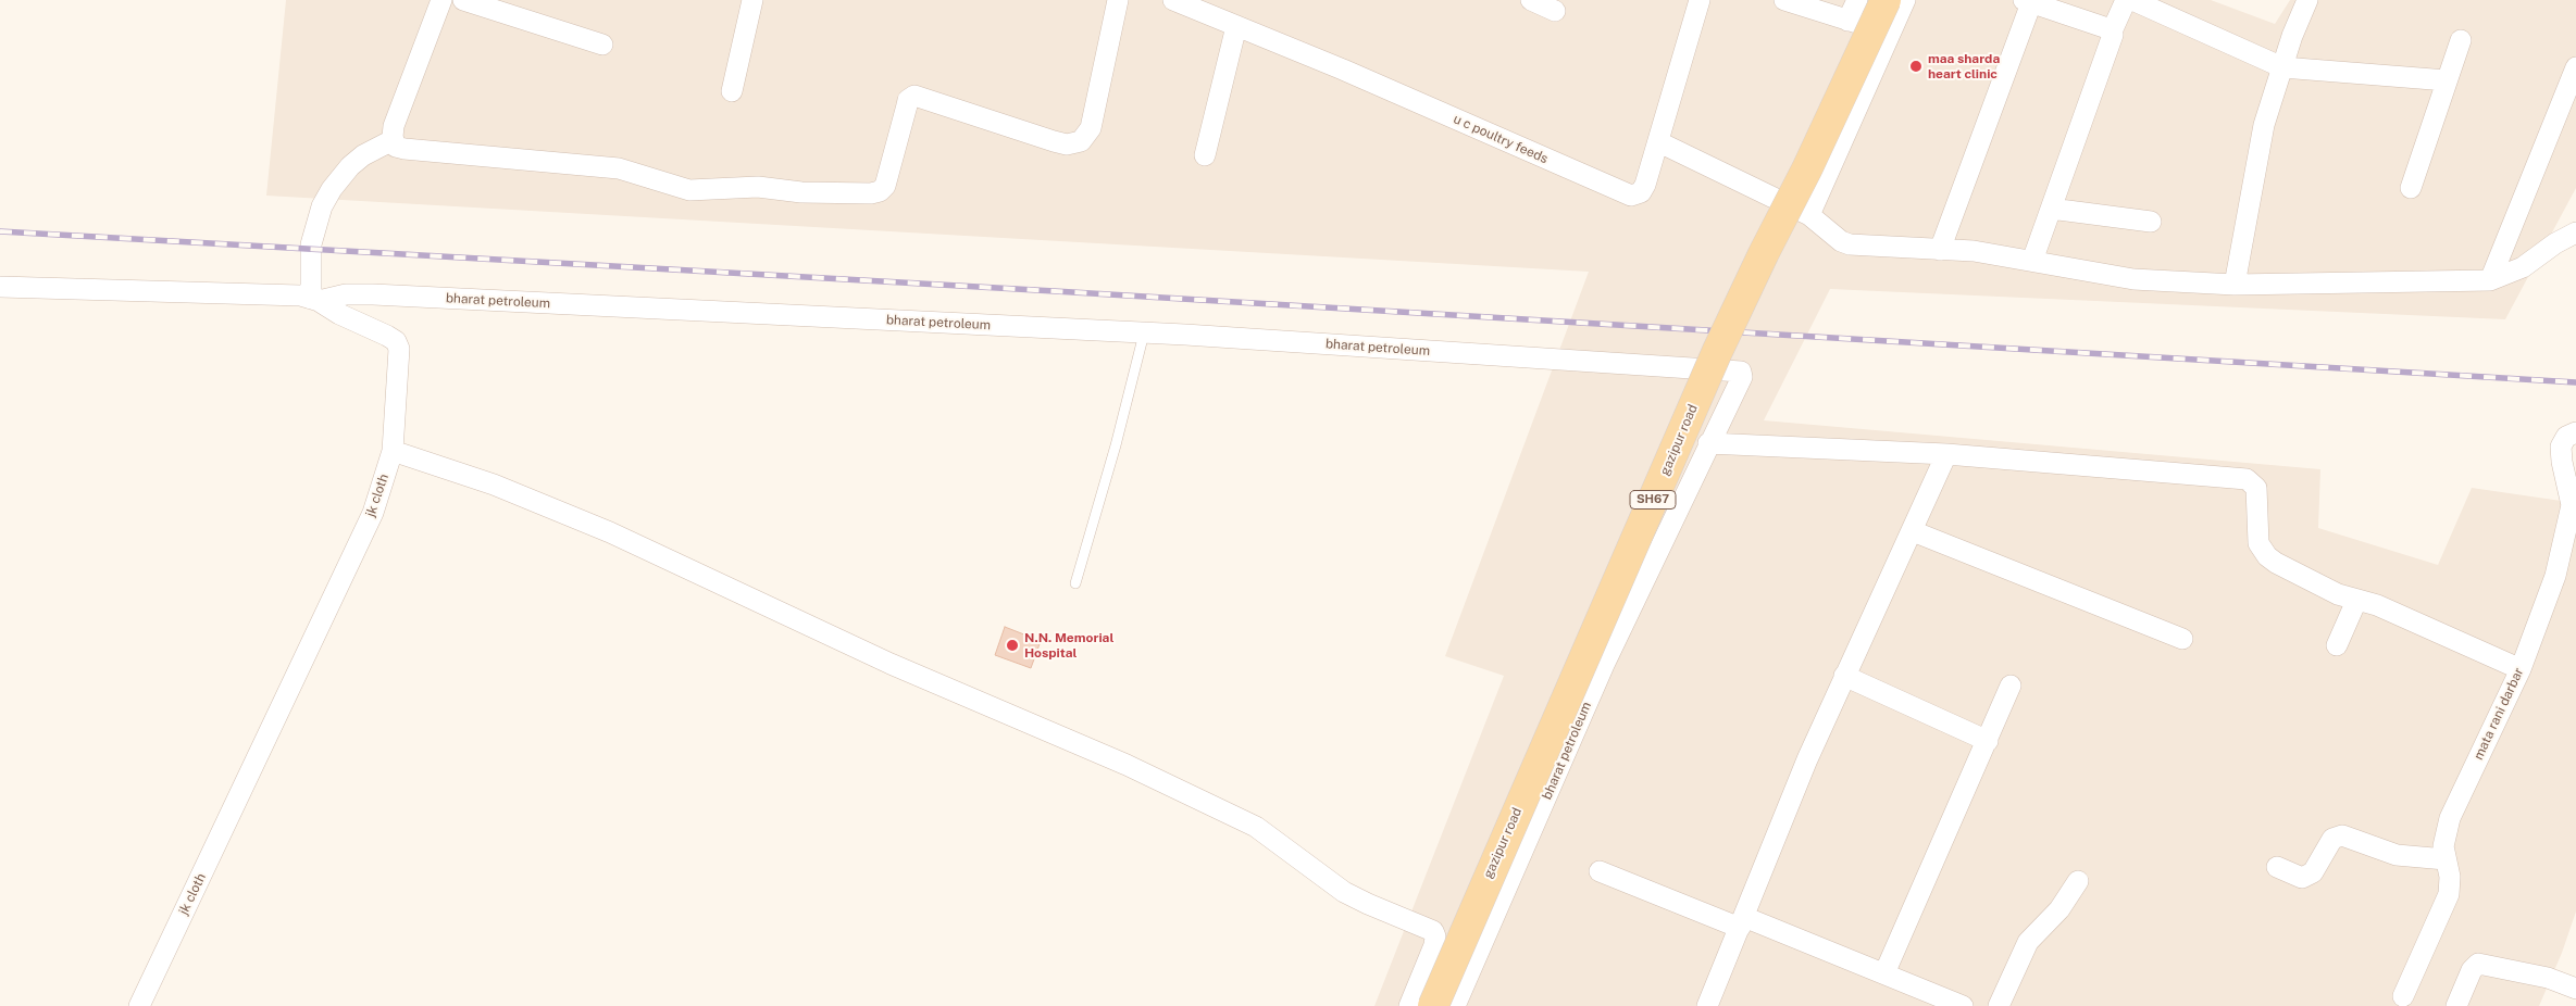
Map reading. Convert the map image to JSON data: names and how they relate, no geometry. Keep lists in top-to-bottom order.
{
  "streets": {
    "main road": ["gazipur road", "SH67"],
    "street": [
      "u c poultry feeds",
      "bharat petroleum",
      "jk cloth",
      "mata rani darbar"
    ]
  },
  "crossings": [
    ["bharat petroleum", "jk cloth"]
  ],
  "places": ["maa sharda heart clinic", "N.N. Memorial Hospital"]
}
